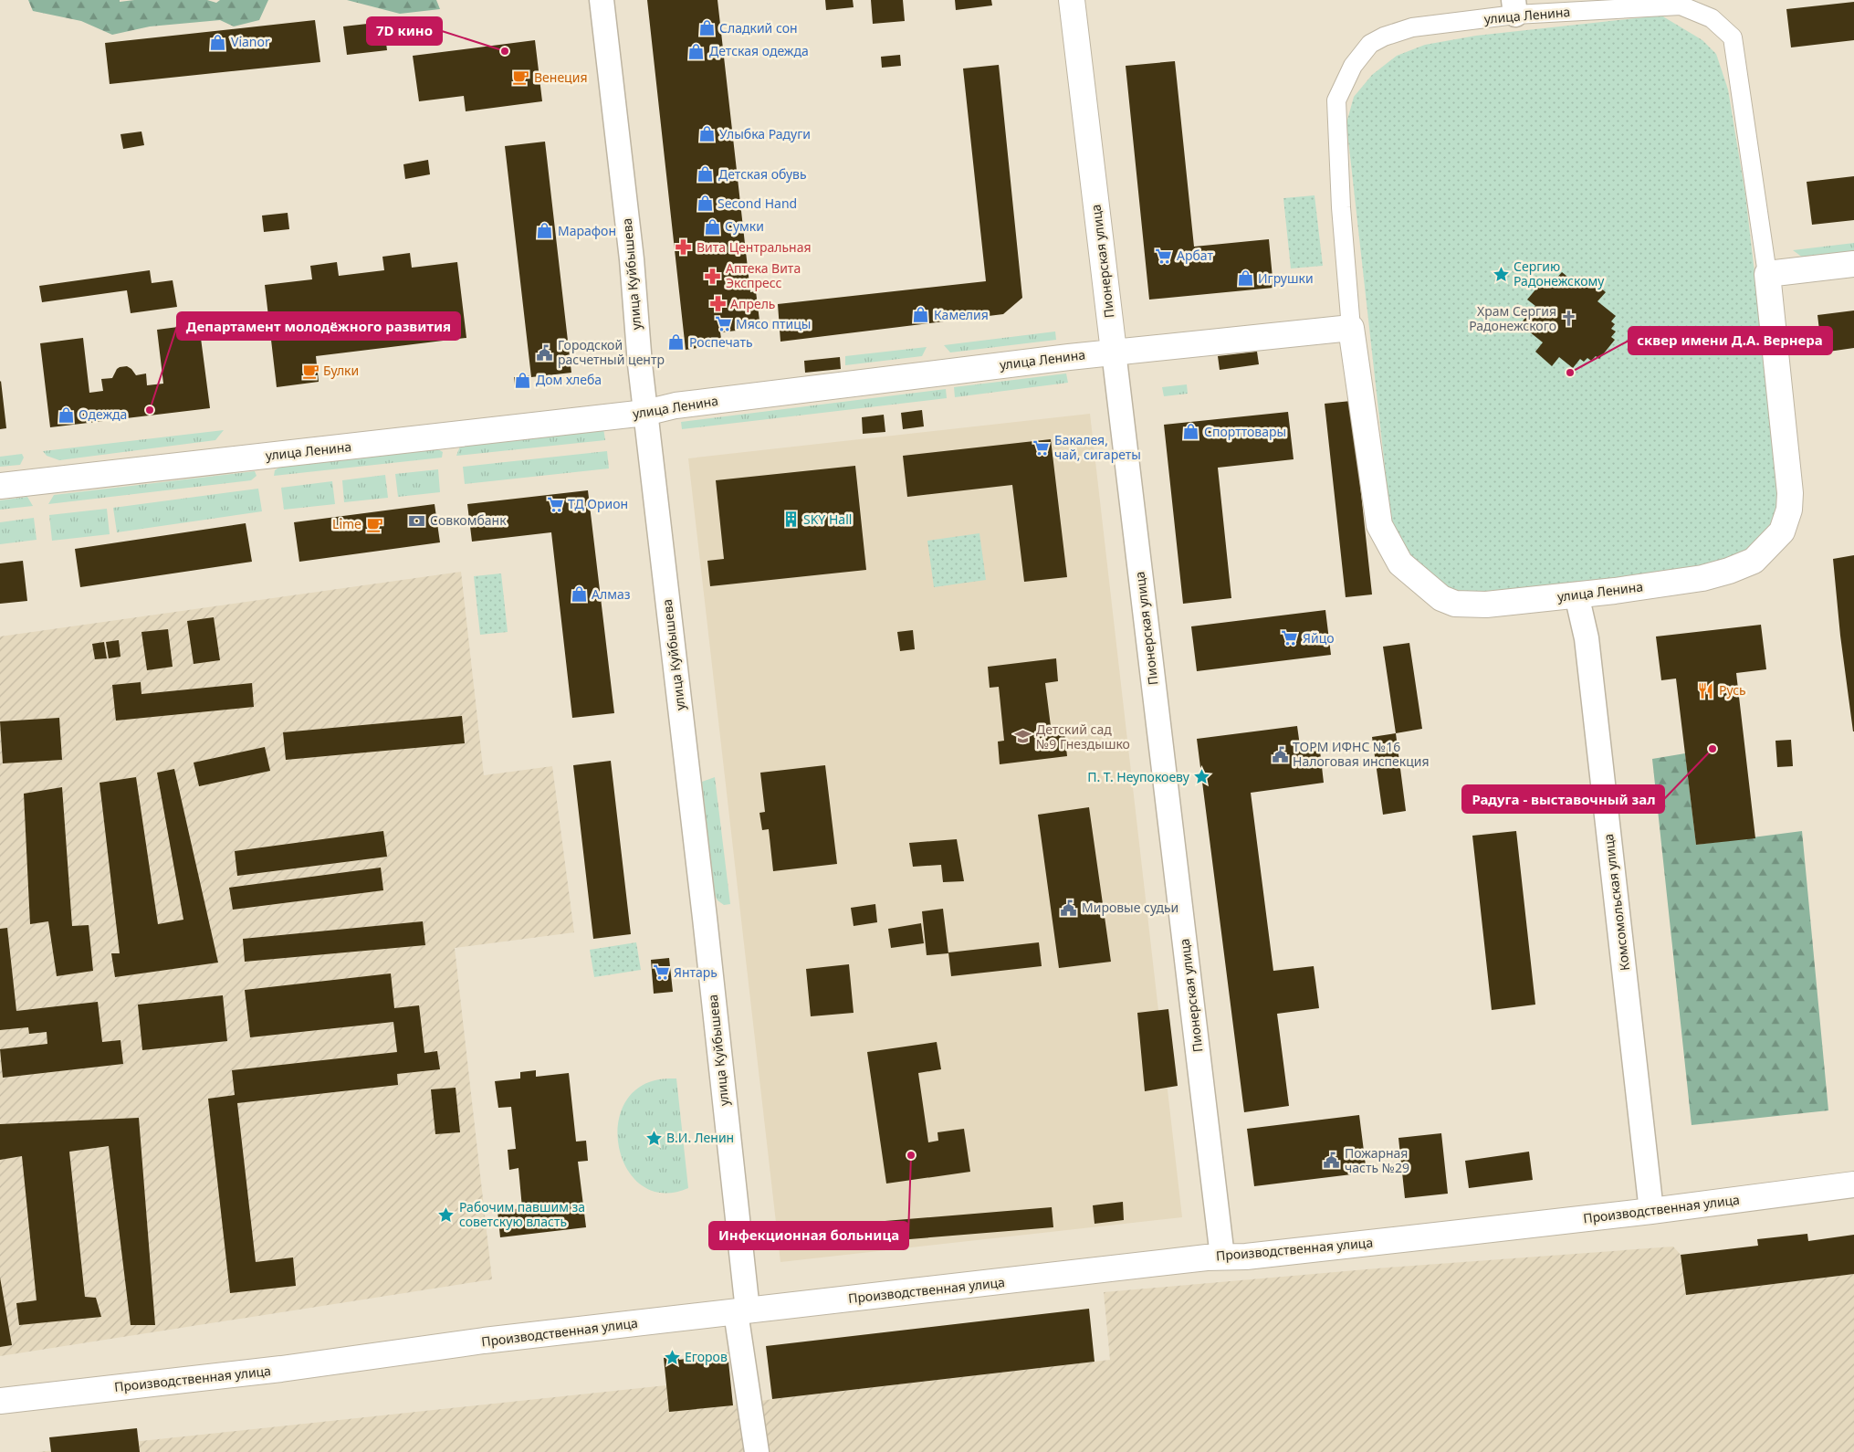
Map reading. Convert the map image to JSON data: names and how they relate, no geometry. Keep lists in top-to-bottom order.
{
  "streets": {
    "street": [
      "улица Ленина",
      "Пионерская улица",
      "улица Куйбышева",
      "Комсомольская улица",
      "Производственная улица"
    ]
  },
  "crossings": [
    ["улица Ленина", "Пионерская улица"],
    ["улица Ленина", "улица Куйбышева"],
    ["улица Ленина", "Комсомольская улица"],
    ["Пионерская улица", "Производственная улица"],
    ["улица Куйбышева", "Производственная улица"],
    ["Комсомольская улица", "Производственная улица"]
  ],
  "places": {
    "shop": [
      "Сладкий сон",
      "Vianor",
      "Детская одежда",
      "Улыбка Радуги",
      "Детская обувь",
      "Second Hand",
      "Сумки",
      "Марафон",
      "Игрушки",
      "Камелия",
      "Роспечать",
      "Дом хлеба",
      "Одежда",
      "Спорттовары",
      "Алмаз"
    ],
    "other": [
      "7D кино",
      "сквер имени Д.А. Вернера",
      "Департамент молодёжного развития",
      "Радуга - выставочный зал",
      "Инфекционная больница"
    ],
    "cafe": ["Венеция", "Булки", "Lime"],
    "pharmacy": ["Вита Центральная", "Аптека Вита Экспресс", "Апрель"],
    "supermarket": [
      "Арбат",
      "Мясо птицы",
      "Бакалея, чай, сигареты",
      "ТД Орион",
      "Яйцо",
      "Янтарь"
    ],
    "place": [
      "Сергию Радонежскому",
      "П. Т. Неупокоеву",
      "В.И. Ленин",
      "Рабочим павшим за советскую власть",
      "Егоров"
    ],
    "church": ["Храм Сергия Радонежского"],
    "public building": [
      "Городской расчетный центр",
      "ТОРМ ИФНС №16 Налоговая инспекция",
      "Мировые судьи",
      "Пожарная часть №29"
    ],
    "building": ["SKY Hall"],
    "bank": ["Совкомбанк"],
    "restaurant": ["Русь"],
    "school or university": ["Детский сад №9 Гнездышко"]
  }
}
